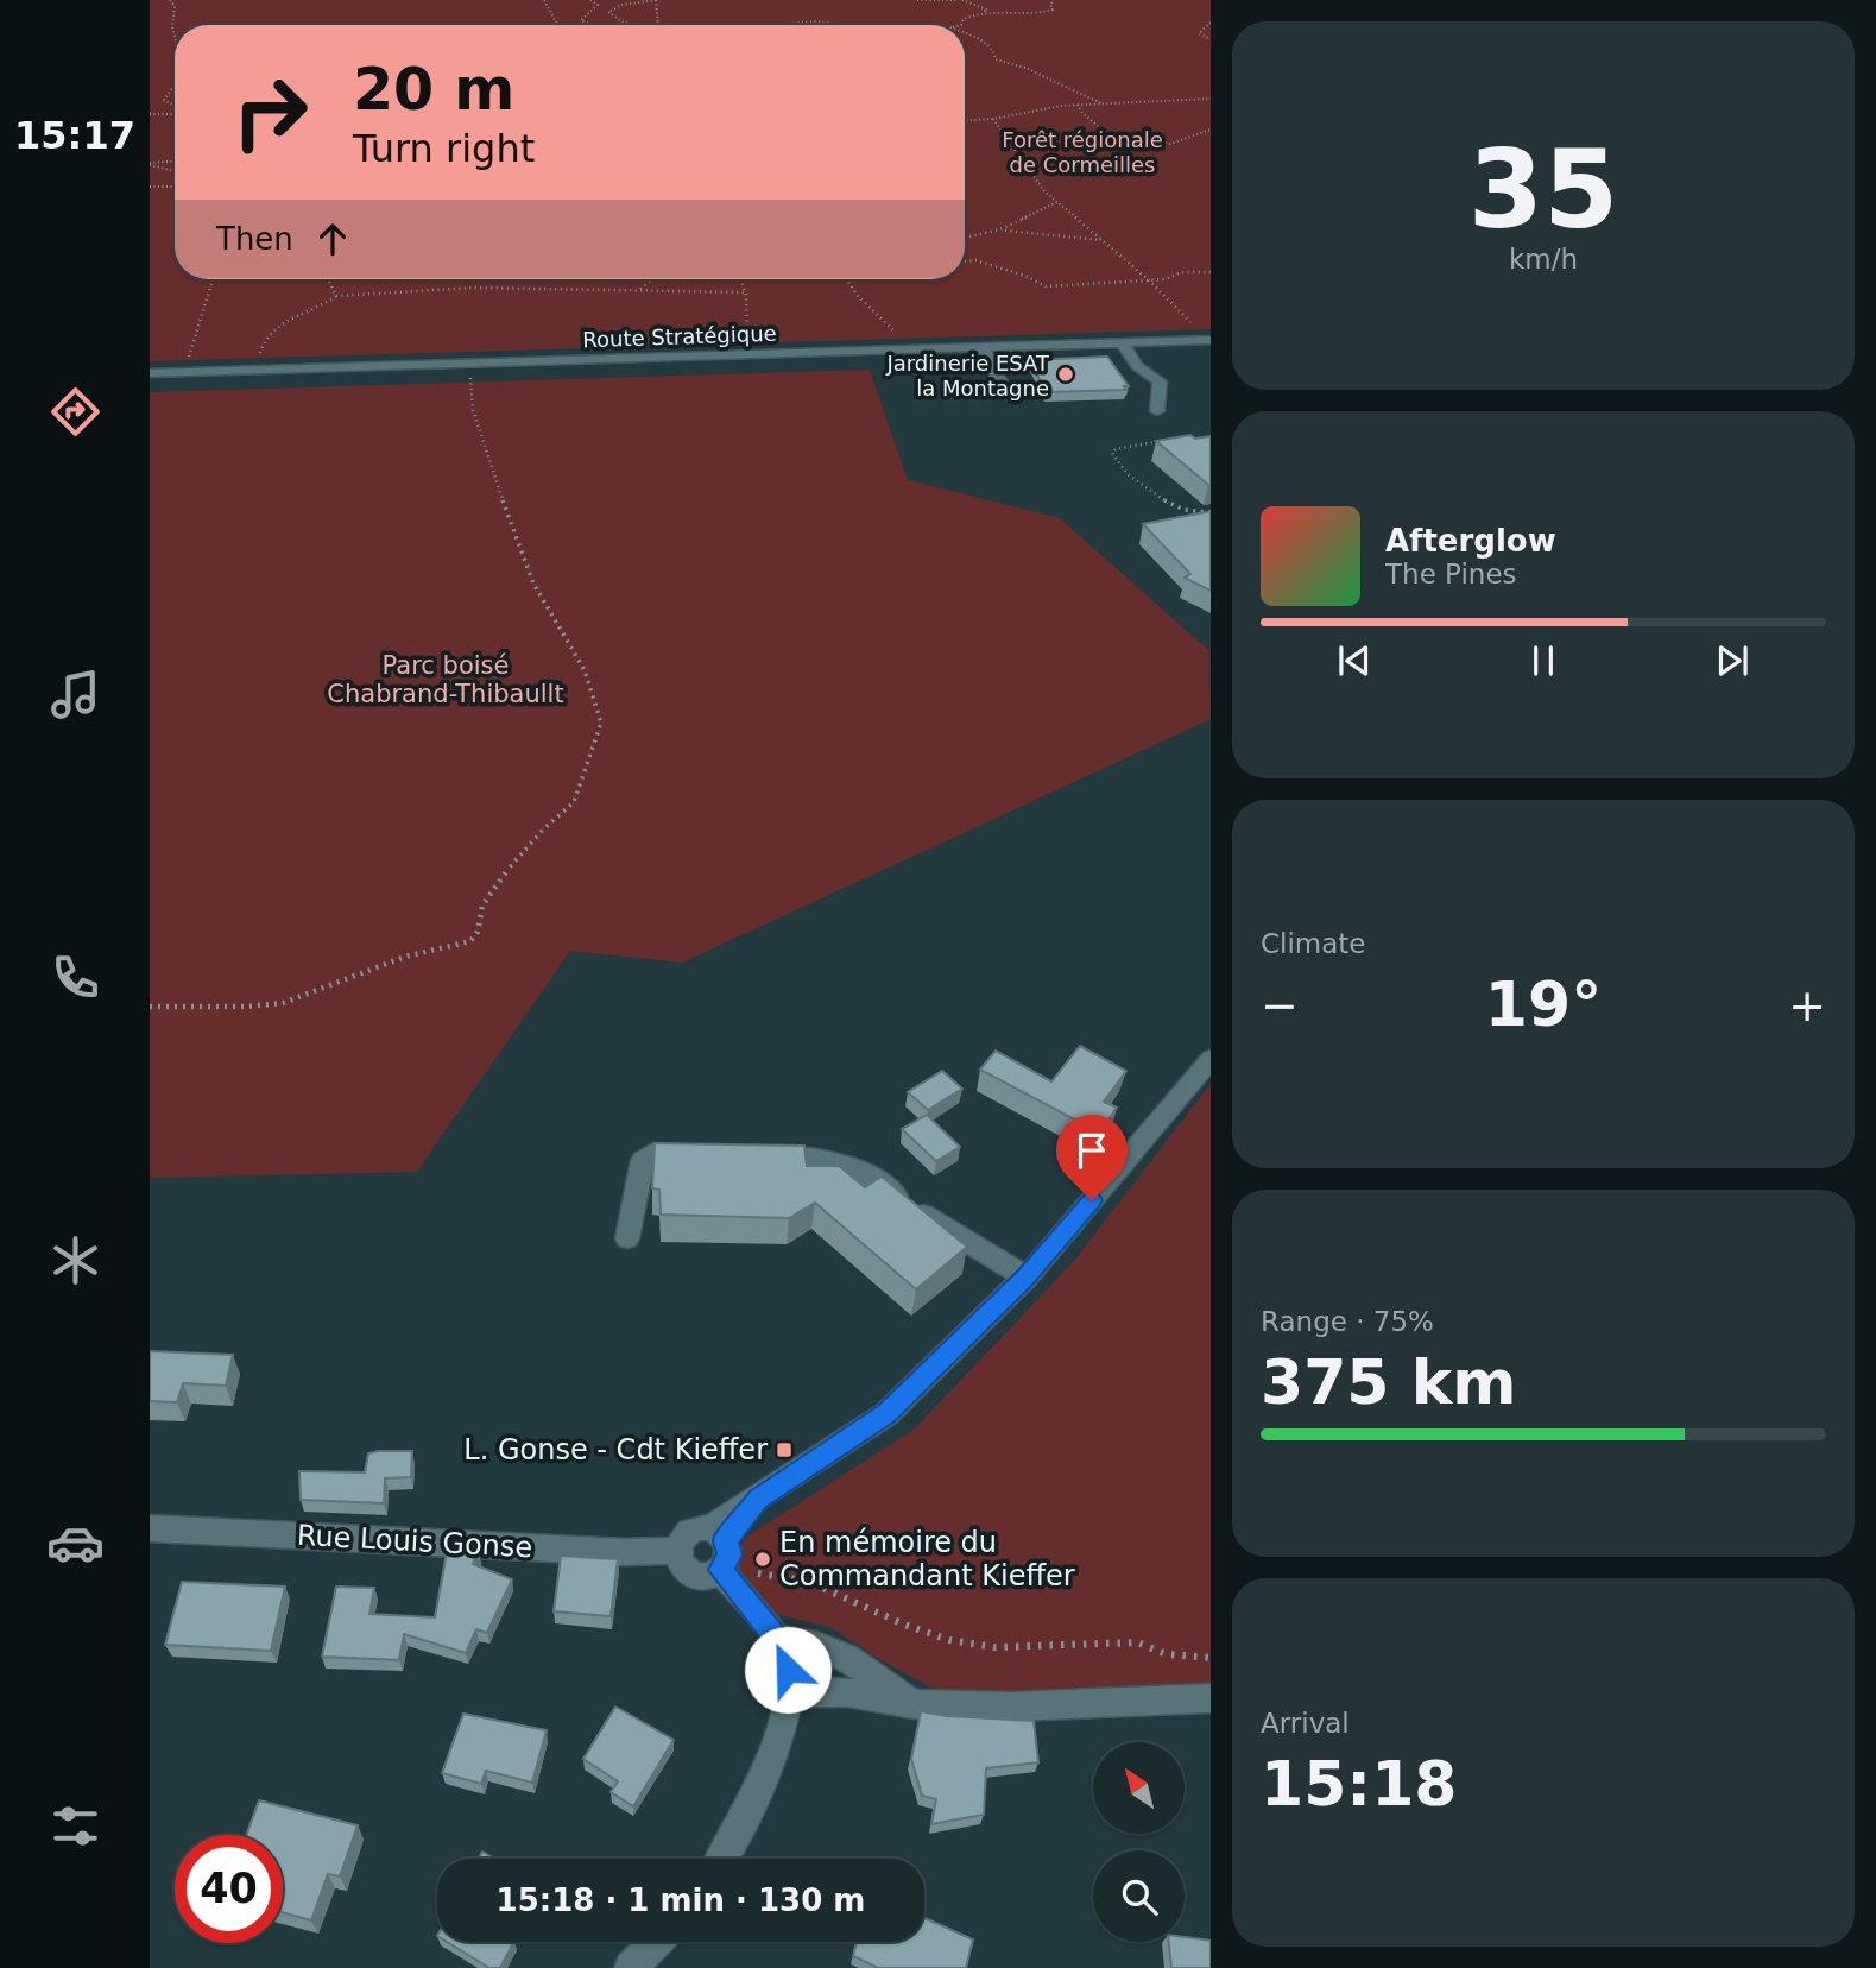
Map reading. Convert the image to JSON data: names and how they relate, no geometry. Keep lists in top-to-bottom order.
{
  "streets": {
    "street": ["Route Stratégique", "Rue Louis Gonse"]
  },
  "parks": ["Forêt régionale de Cormeilles", "Parc boisé Chabrand-Thibaullt"],
  "places": {
    "other": ["Jardinerie ESAT la Montagne", "En mémoire du Commandant Kieffer"],
    "transit": ["L. Gonse - Cdt Kieffer"]
  },
  "north": "top left",
  "page": {
    "tabs": "15:17",
    "tile": [
      ["35", "km/h"],
      "Climate",
      ["Range · 75%", "375 km"],
      ["Arrival", "15:18"]
    ],
    "turn": ["20 m", "Turn right"],
    "then": "Then",
    "song": ["Afterglow", "The Pines"],
    "heat": ["−", "19°", "+"],
    "limit": "40",
    "trip": "15:18 · 1 min · 130 m"
  }
}
